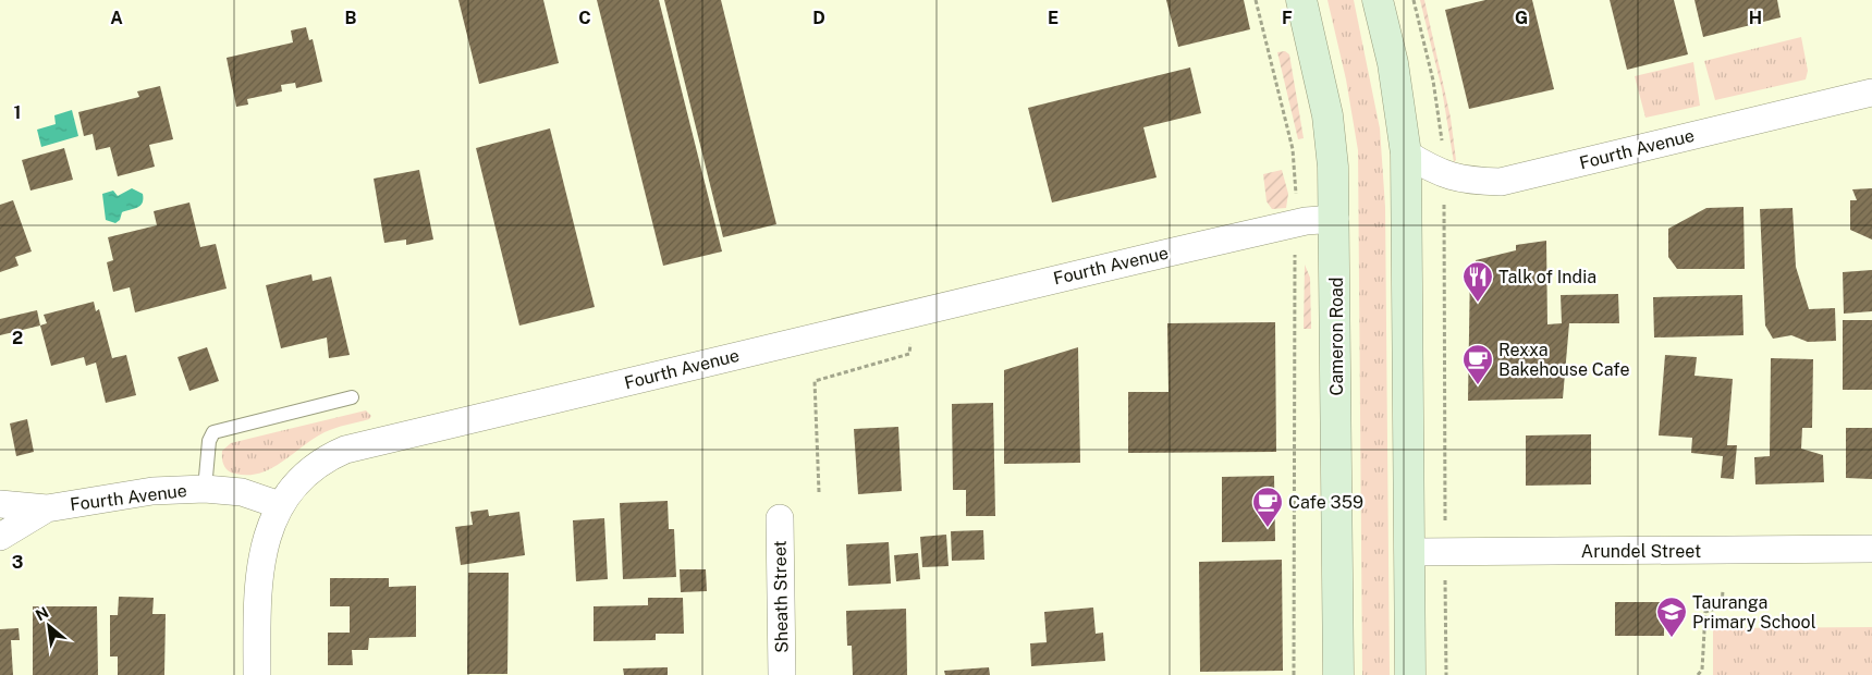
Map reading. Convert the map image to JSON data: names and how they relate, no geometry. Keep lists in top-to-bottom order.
{
  "streets": {
    "main road": ["Cameron Road"],
    "street": ["Fourth Avenue", "Arundel Street", "Sheath Street"]
  },
  "crossings": [
    ["Fourth Avenue", "Cameron Road"]
  ],
  "places": {
    "restaurant": ["Talk of India"],
    "cafe": ["Rexxa Bakehouse Cafe", "Cafe 359"],
    "school or university": ["Tauranga Primary School"]
  },
  "north": "top left",
  "grid": {
    "columns": [
      "A",
      "B",
      "C",
      "D",
      "E",
      "F",
      "G",
      "H"
    ],
    "rows": ["1", "2", "3"]
  }
}
